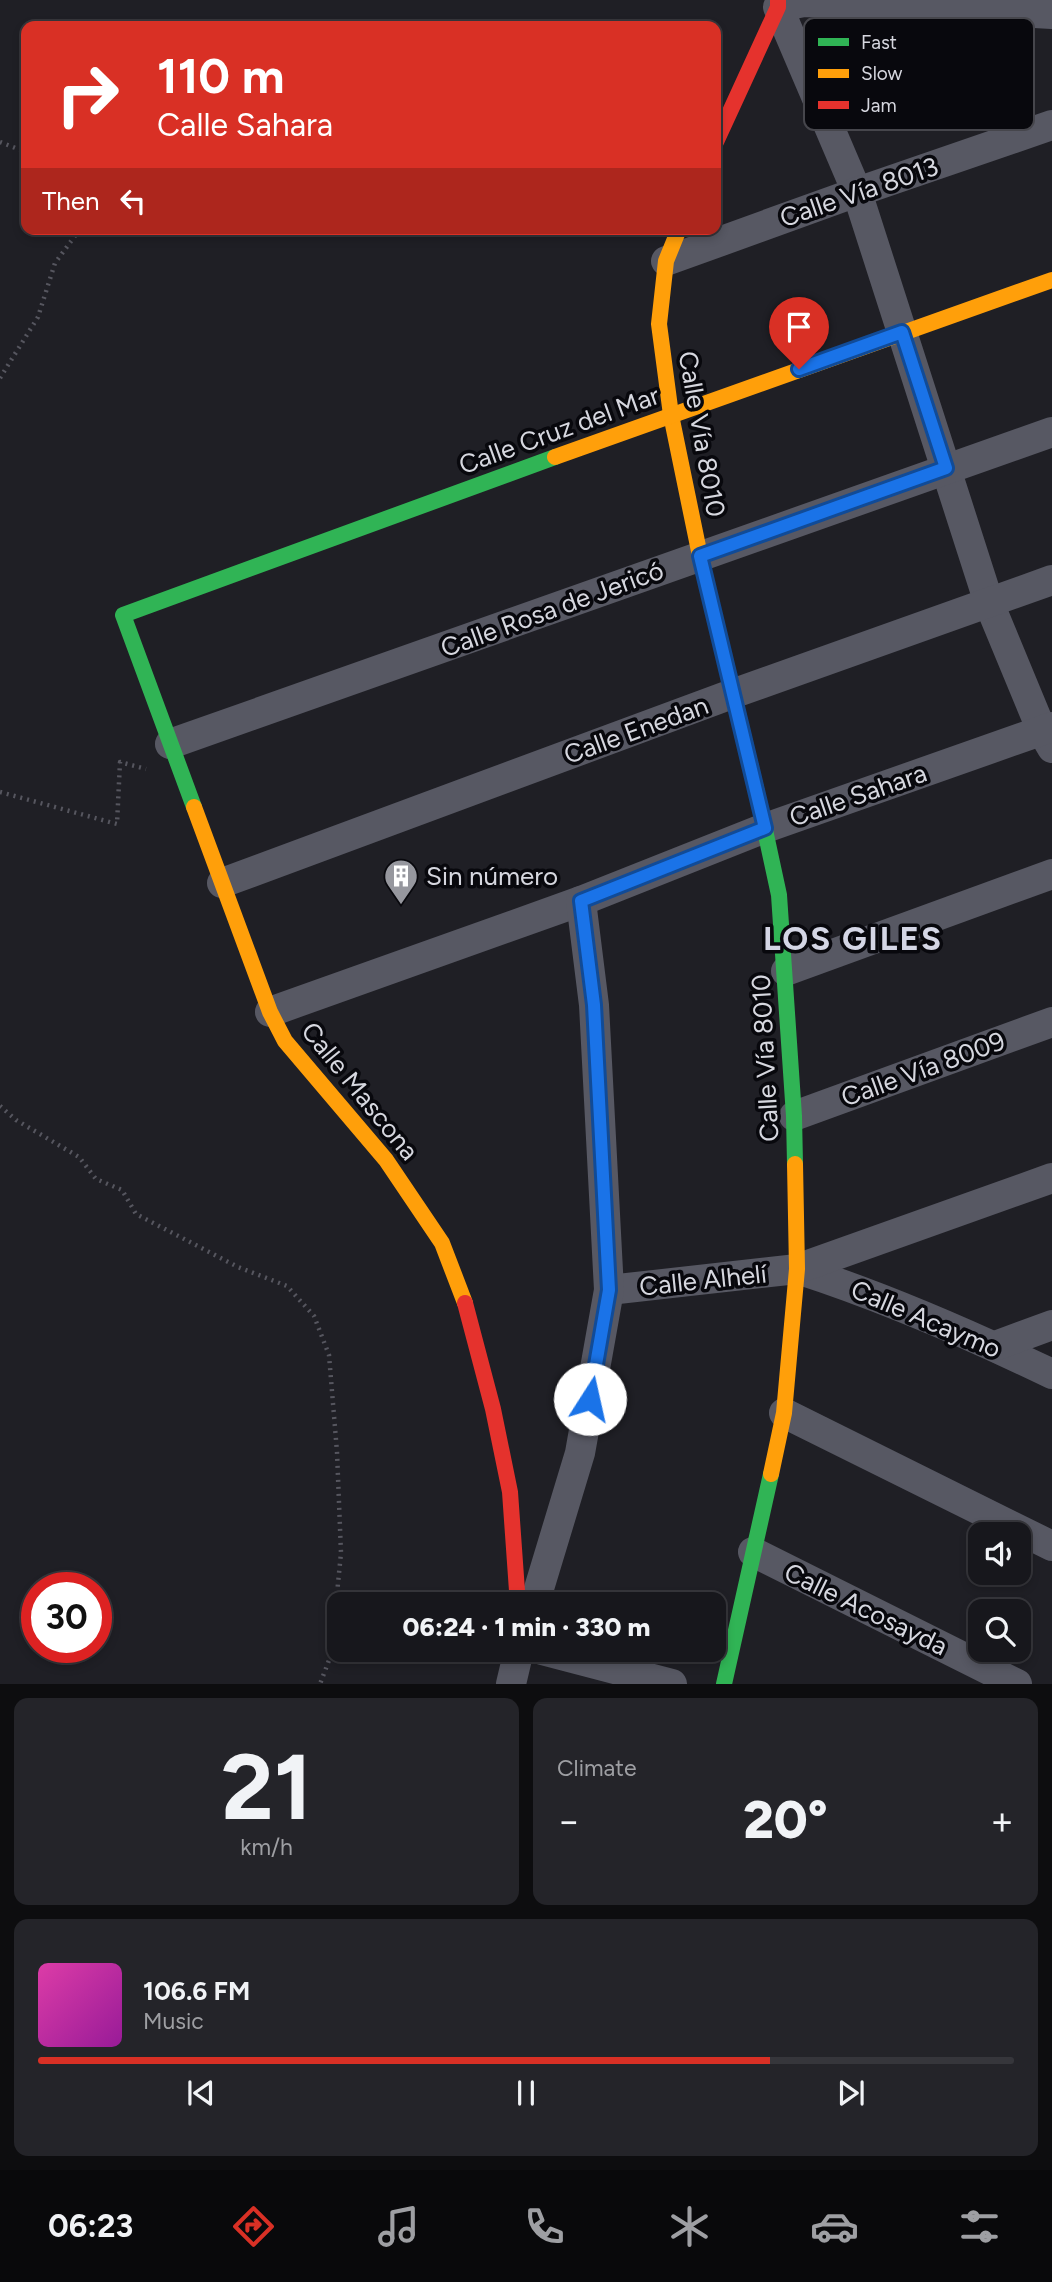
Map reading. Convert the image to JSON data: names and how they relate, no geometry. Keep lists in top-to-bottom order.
{
  "streets": {
    "street": [
      "Calle Vía 8013",
      "Calle Cruz del Mar",
      "Calle Vía 8010",
      "Calle Rosa de Jericó",
      "Calle Enedan",
      "Calle Sahara",
      "Calle Vía 8009",
      "Calle Mascona",
      "Calle Alhelí",
      "Calle Acaymo",
      "Calle Acosayda"
    ]
  },
  "crossings": [
    ["Calle Vía 8013", "Calle Vía 8010"],
    ["Calle Cruz del Mar", "Calle Vía 8010"],
    ["Calle Cruz del Mar", "Calle Mascona"],
    ["Calle Vía 8010", "Calle Rosa de Jericó"],
    ["Calle Vía 8010", "Calle Enedan"],
    ["Calle Vía 8010", "Calle Sahara"],
    ["Calle Vía 8010", "Calle Vía 8009"],
    ["Calle Vía 8010", "Calle Alhelí"],
    ["Calle Vía 8010", "Calle Acaymo"],
    ["Calle Vía 8010", "Calle Acosayda"],
    ["Calle Rosa de Jericó", "Calle Mascona"],
    ["Calle Enedan", "Calle Mascona"],
    ["Calle Sahara", "Calle Mascona"],
    ["Calle Alhelí", "Calle Acaymo"]
  ],
  "districts": ["LOS GILES"],
  "places": {
    "building": ["Sin número"]
  },
  "legend": ["Fast", "Slow", "Jam"],
  "page": {
    "turn": ["110 m", "Calle Sahara"],
    "then": "Then",
    "limit": "30",
    "trip": "06:24 · 1 min · 330 m",
    "tile": [
      ["21", "km/h"],
      "Climate"
    ],
    "heat": ["−", "20°", "+"],
    "song": ["106.6 FM", "Music"],
    "tabs": "06:23"
  }
}
